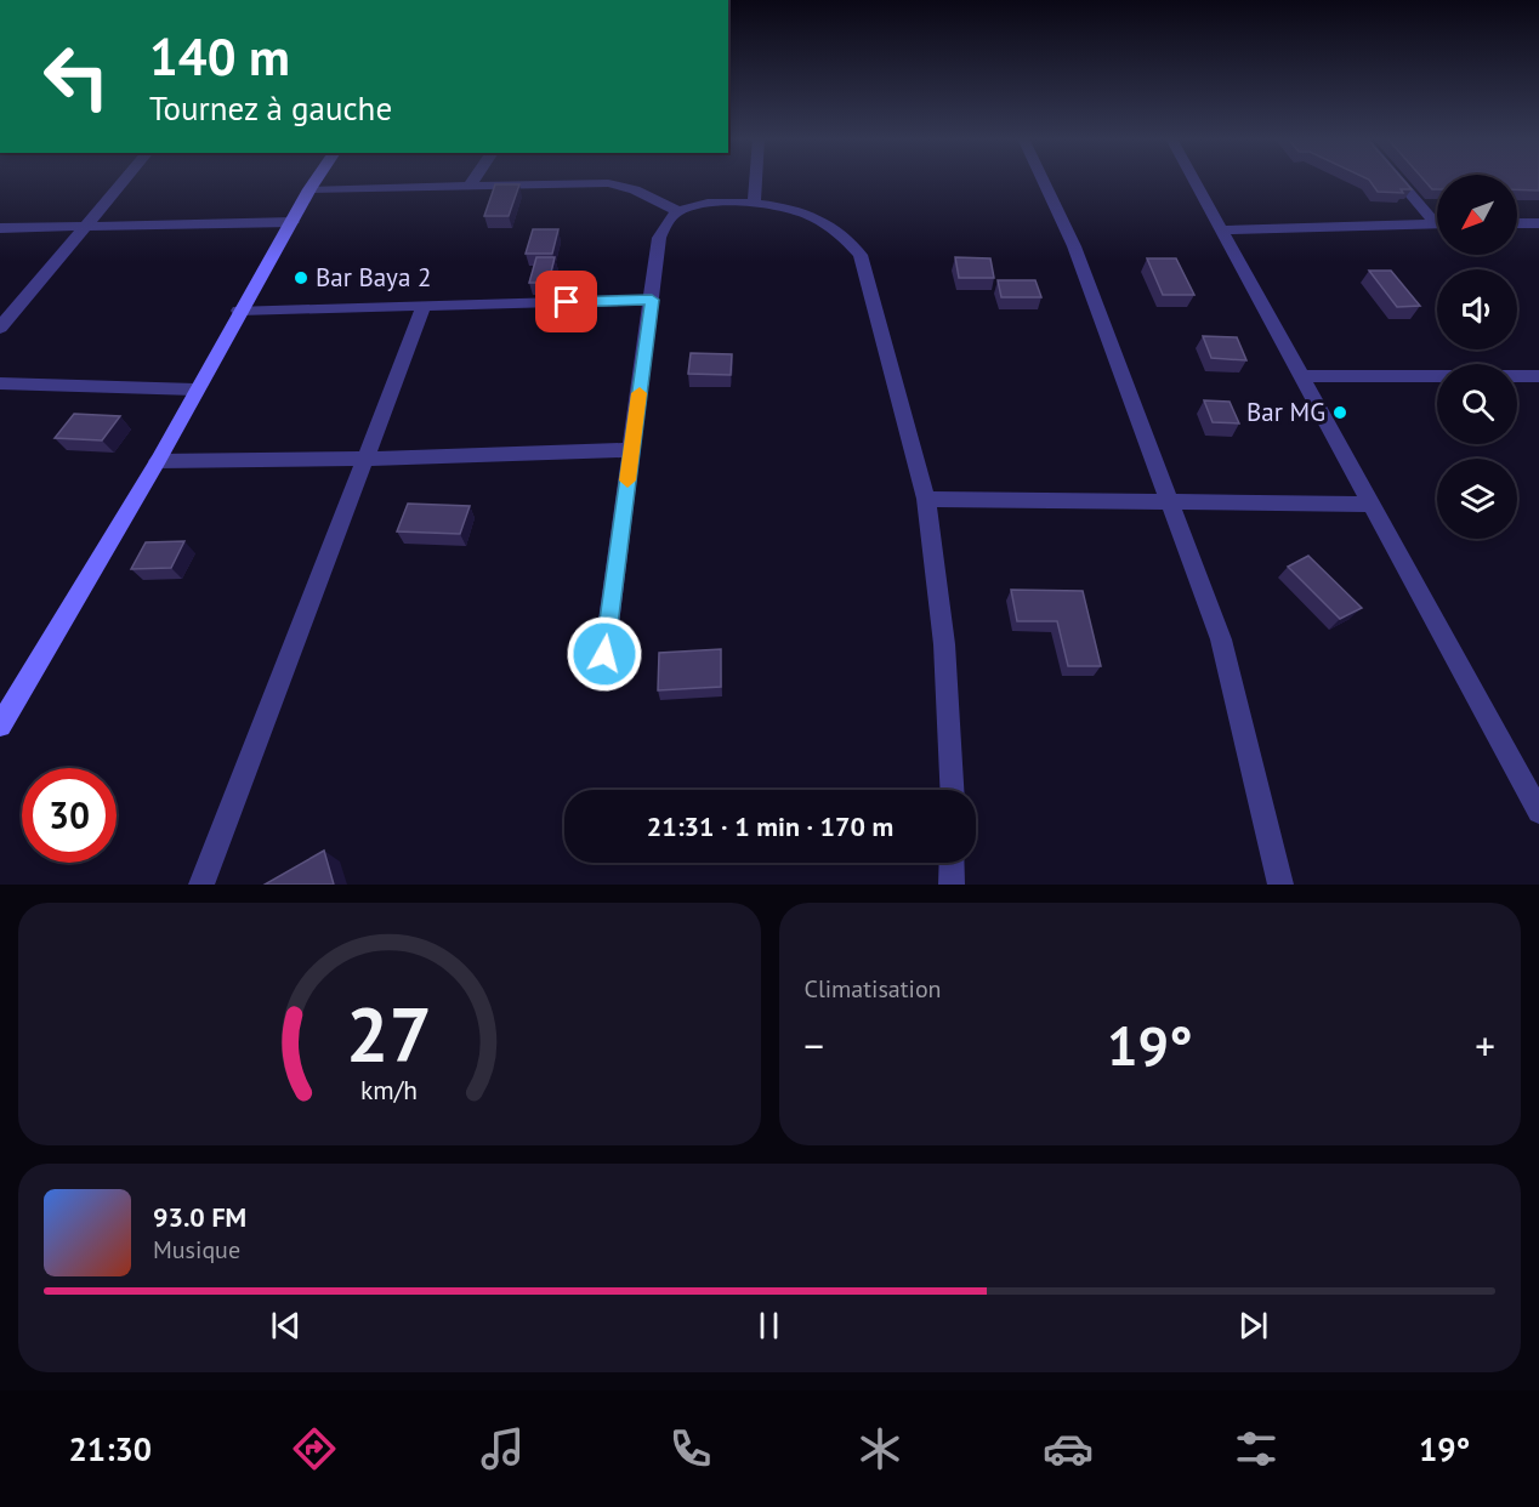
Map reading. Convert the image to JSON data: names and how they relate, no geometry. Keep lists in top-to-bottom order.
{
  "places": ["Bar Baya 2", "Bar MG"],
  "north": "bottom left",
  "page": {
    "turn": ["140 m", "Tournez à gauche"],
    "limit": "30",
    "trip": "21:31 · 1 min · 170 m",
    "tile": "Climatisation",
    "heat": ["−", "19°", "+"],
    "song": ["93.0 FM", "Musique"],
    "tabs": ["21:30", "19°"],
    "gauge": ["27", "km/h"]
  }
}
